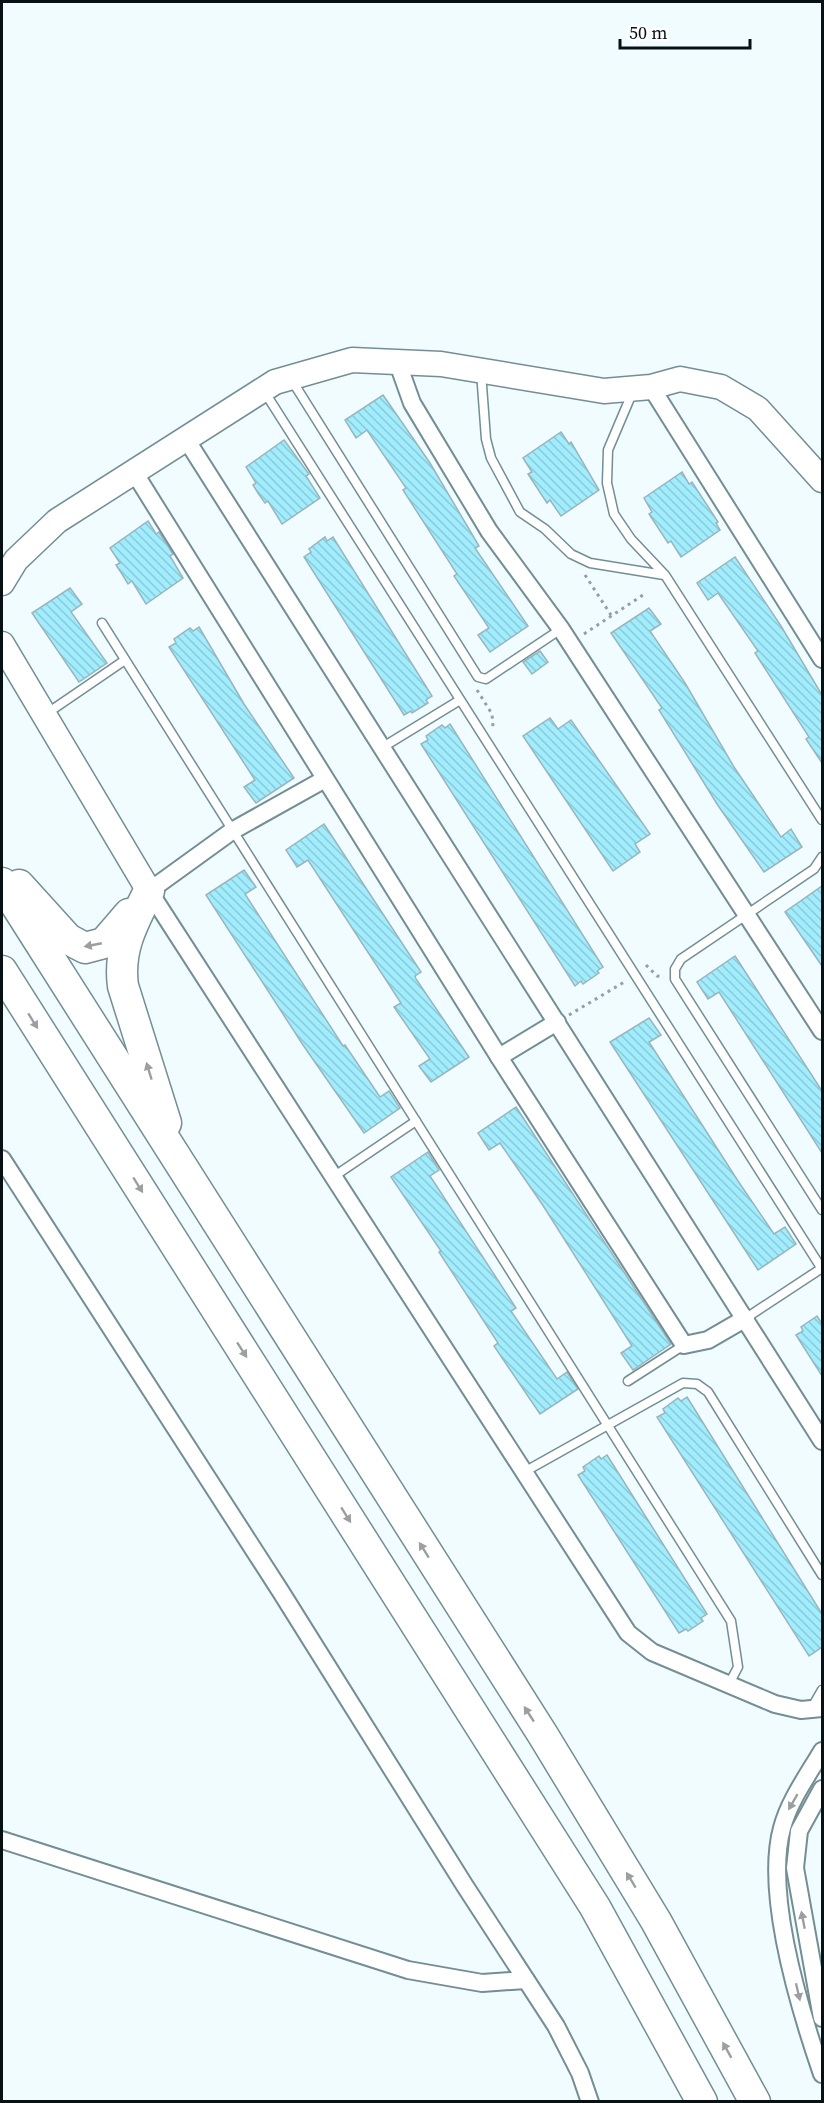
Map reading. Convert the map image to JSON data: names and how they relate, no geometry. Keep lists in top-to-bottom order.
{
  "scale_bar": "50 m"
}
